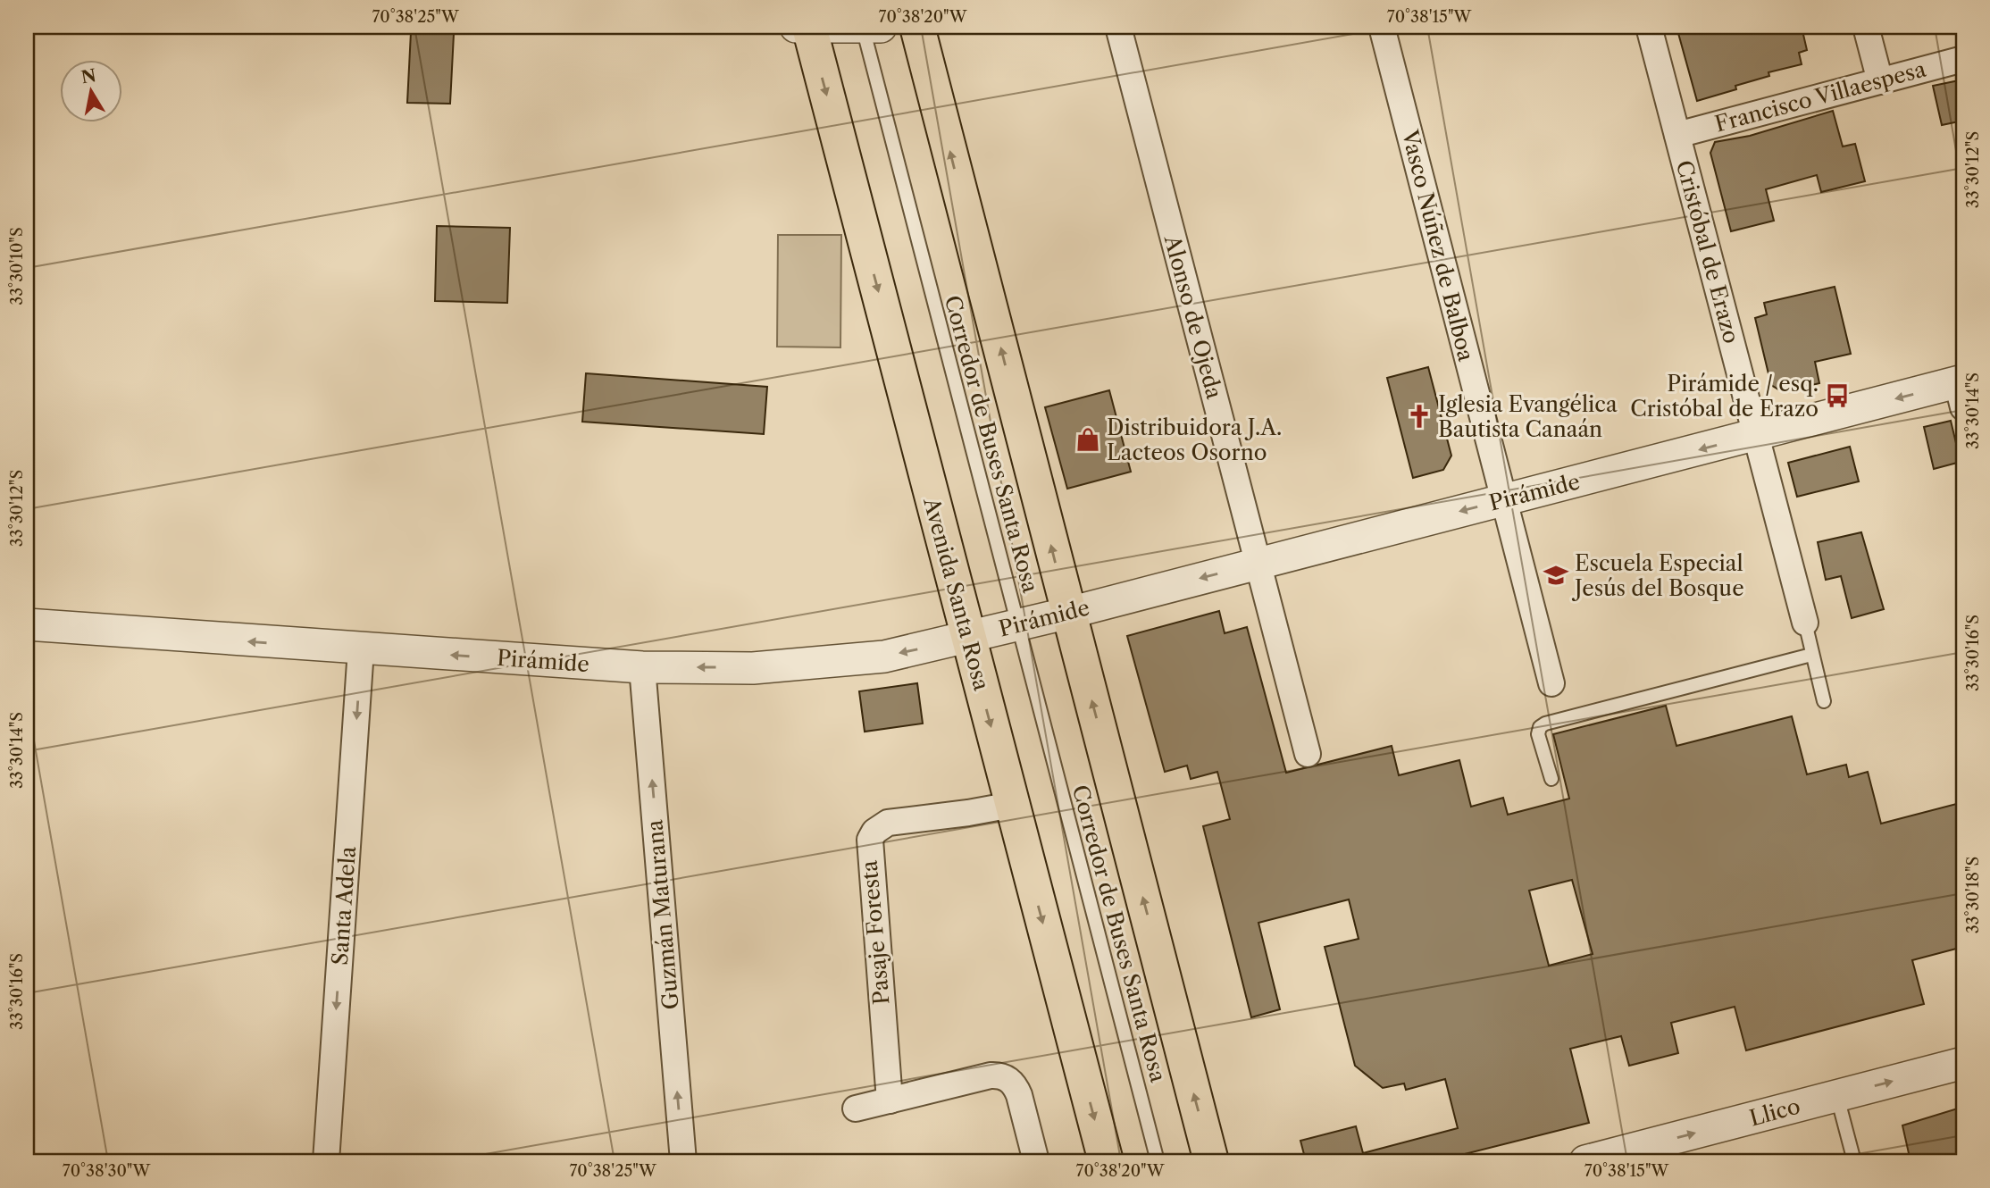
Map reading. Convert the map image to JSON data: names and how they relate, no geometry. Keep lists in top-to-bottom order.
{
  "streets": {
    "main road": ["Avenida Santa Rosa"],
    "street": [
      "Francisco Villaespesa",
      "Vasco Núñez de Balboa",
      "Cristóbal de Erazo",
      "Alonso de Ojeda",
      "Pirámide",
      "Santa Adela",
      "Guzmán Maturana",
      "Pasaje Foresta",
      "Llico"
    ],
    "lane": ["Corredor de Buses Santa Rosa"]
  },
  "crossings": [
    ["Francisco Villaespesa", "Cristóbal de Erazo"],
    ["Vasco Núñez de Balboa", "Pirámide"],
    ["Cristóbal de Erazo", "Pirámide"],
    ["Alonso de Ojeda", "Pirámide"],
    ["Corredor de Buses Santa Rosa", "Pirámide"],
    ["Pirámide", "Avenida Santa Rosa"],
    ["Pirámide", "Santa Adela"],
    ["Pirámide", "Guzmán Maturana"],
    ["Avenida Santa Rosa", "Pasaje Foresta"]
  ],
  "one_way": [
    "Pirámide",
    "Santa Adela",
    "Guzmán Maturana",
    "Llico"
  ],
  "places": {
    "bus stop": ["Pirámide / esq. Cristóbal de Erazo"],
    "church": ["Iglesia Evangélica Bautista Canaán"],
    "shop": ["Distribuidora J.A. Lacteos Osorno"],
    "school or university": ["Escuela Especial Jesús del Bosque"]
  },
  "north": "top",
  "coordinates": [
    "70°38'25\"W",
    "70°38'20\"W",
    "70°38'15\"W",
    "33°30'12\"S",
    "33°30'10\"S",
    "33°30'14\"S",
    "33°30'16\"S",
    "33°30'18\"S",
    "70°38'30\"W"
  ]
}
